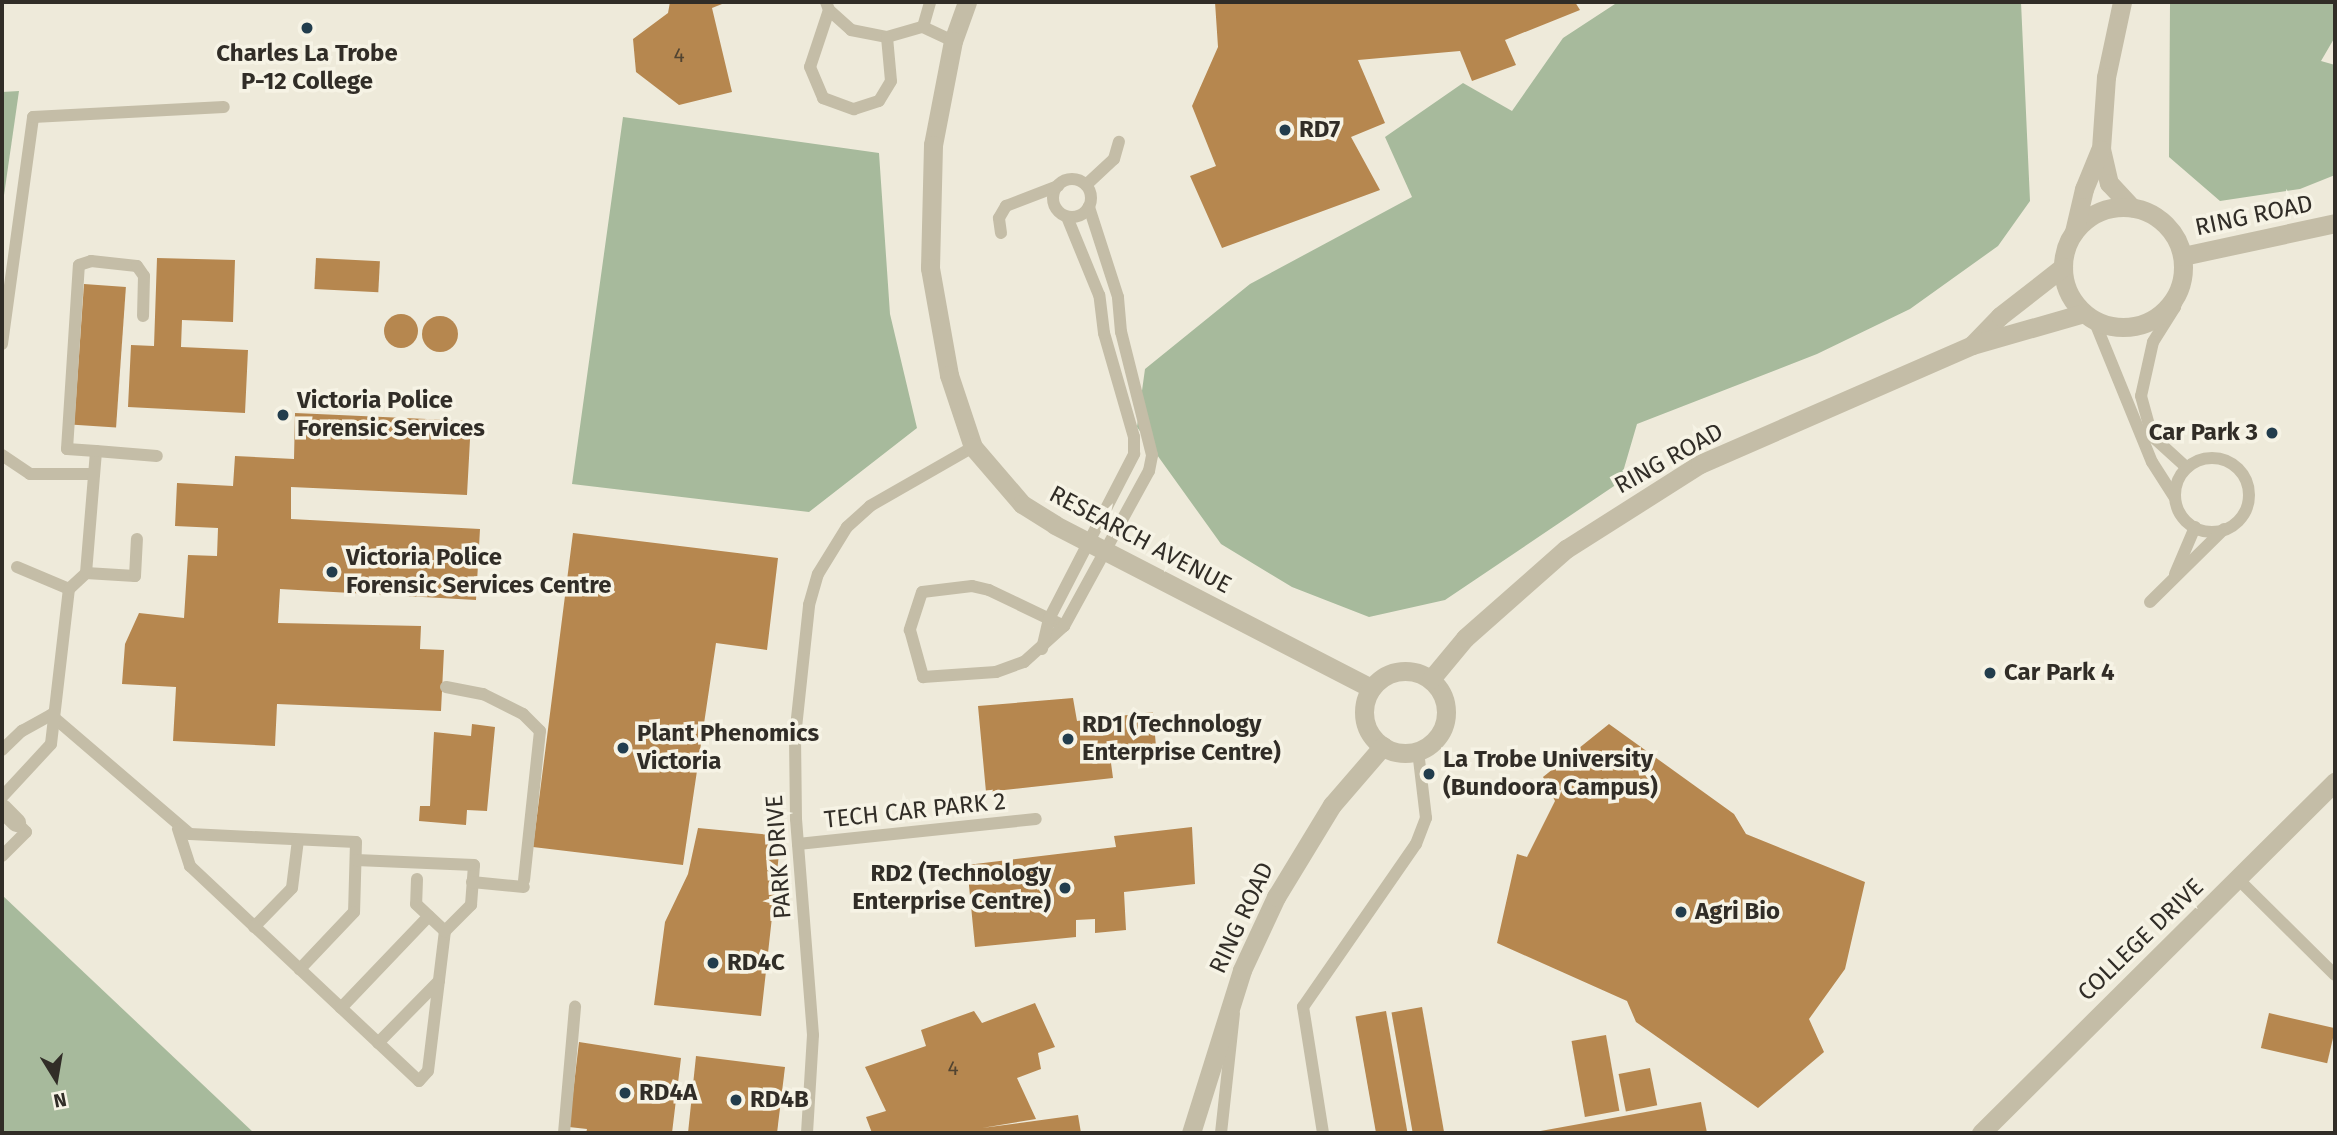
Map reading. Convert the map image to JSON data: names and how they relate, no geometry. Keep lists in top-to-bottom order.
{
  "streets": {
    "street": ["RING ROAD", "RESEARCH AVENUE", "COLLEGE DRIVE"],
    "lane": ["TECH CAR PARK 2", "PARK DRIVE"]
  },
  "crossings": [
    ["RING ROAD", "RESEARCH AVENUE"],
    ["RESEARCH AVENUE", "PARK DRIVE"],
    ["TECH CAR PARK 2", "PARK DRIVE"]
  ],
  "places": [
    "Charles La Trobe P-12 College",
    "RD7",
    "Victoria Police Forensic Services",
    "Car Park 3",
    "Victoria Police Forensic Services Centre",
    "Car Park 4",
    "RD1 (Technology Enterprise Centre)",
    "Plant Phenomics Victoria",
    "La Trobe University (Bundoora Campus)",
    "RD2 (Technology Enterprise Centre)",
    "Agri Bio",
    "RD4C",
    "RD4A",
    "RD4B"
  ],
  "house_numbers": ["4", "4"],
  "north": "bottom"
}
